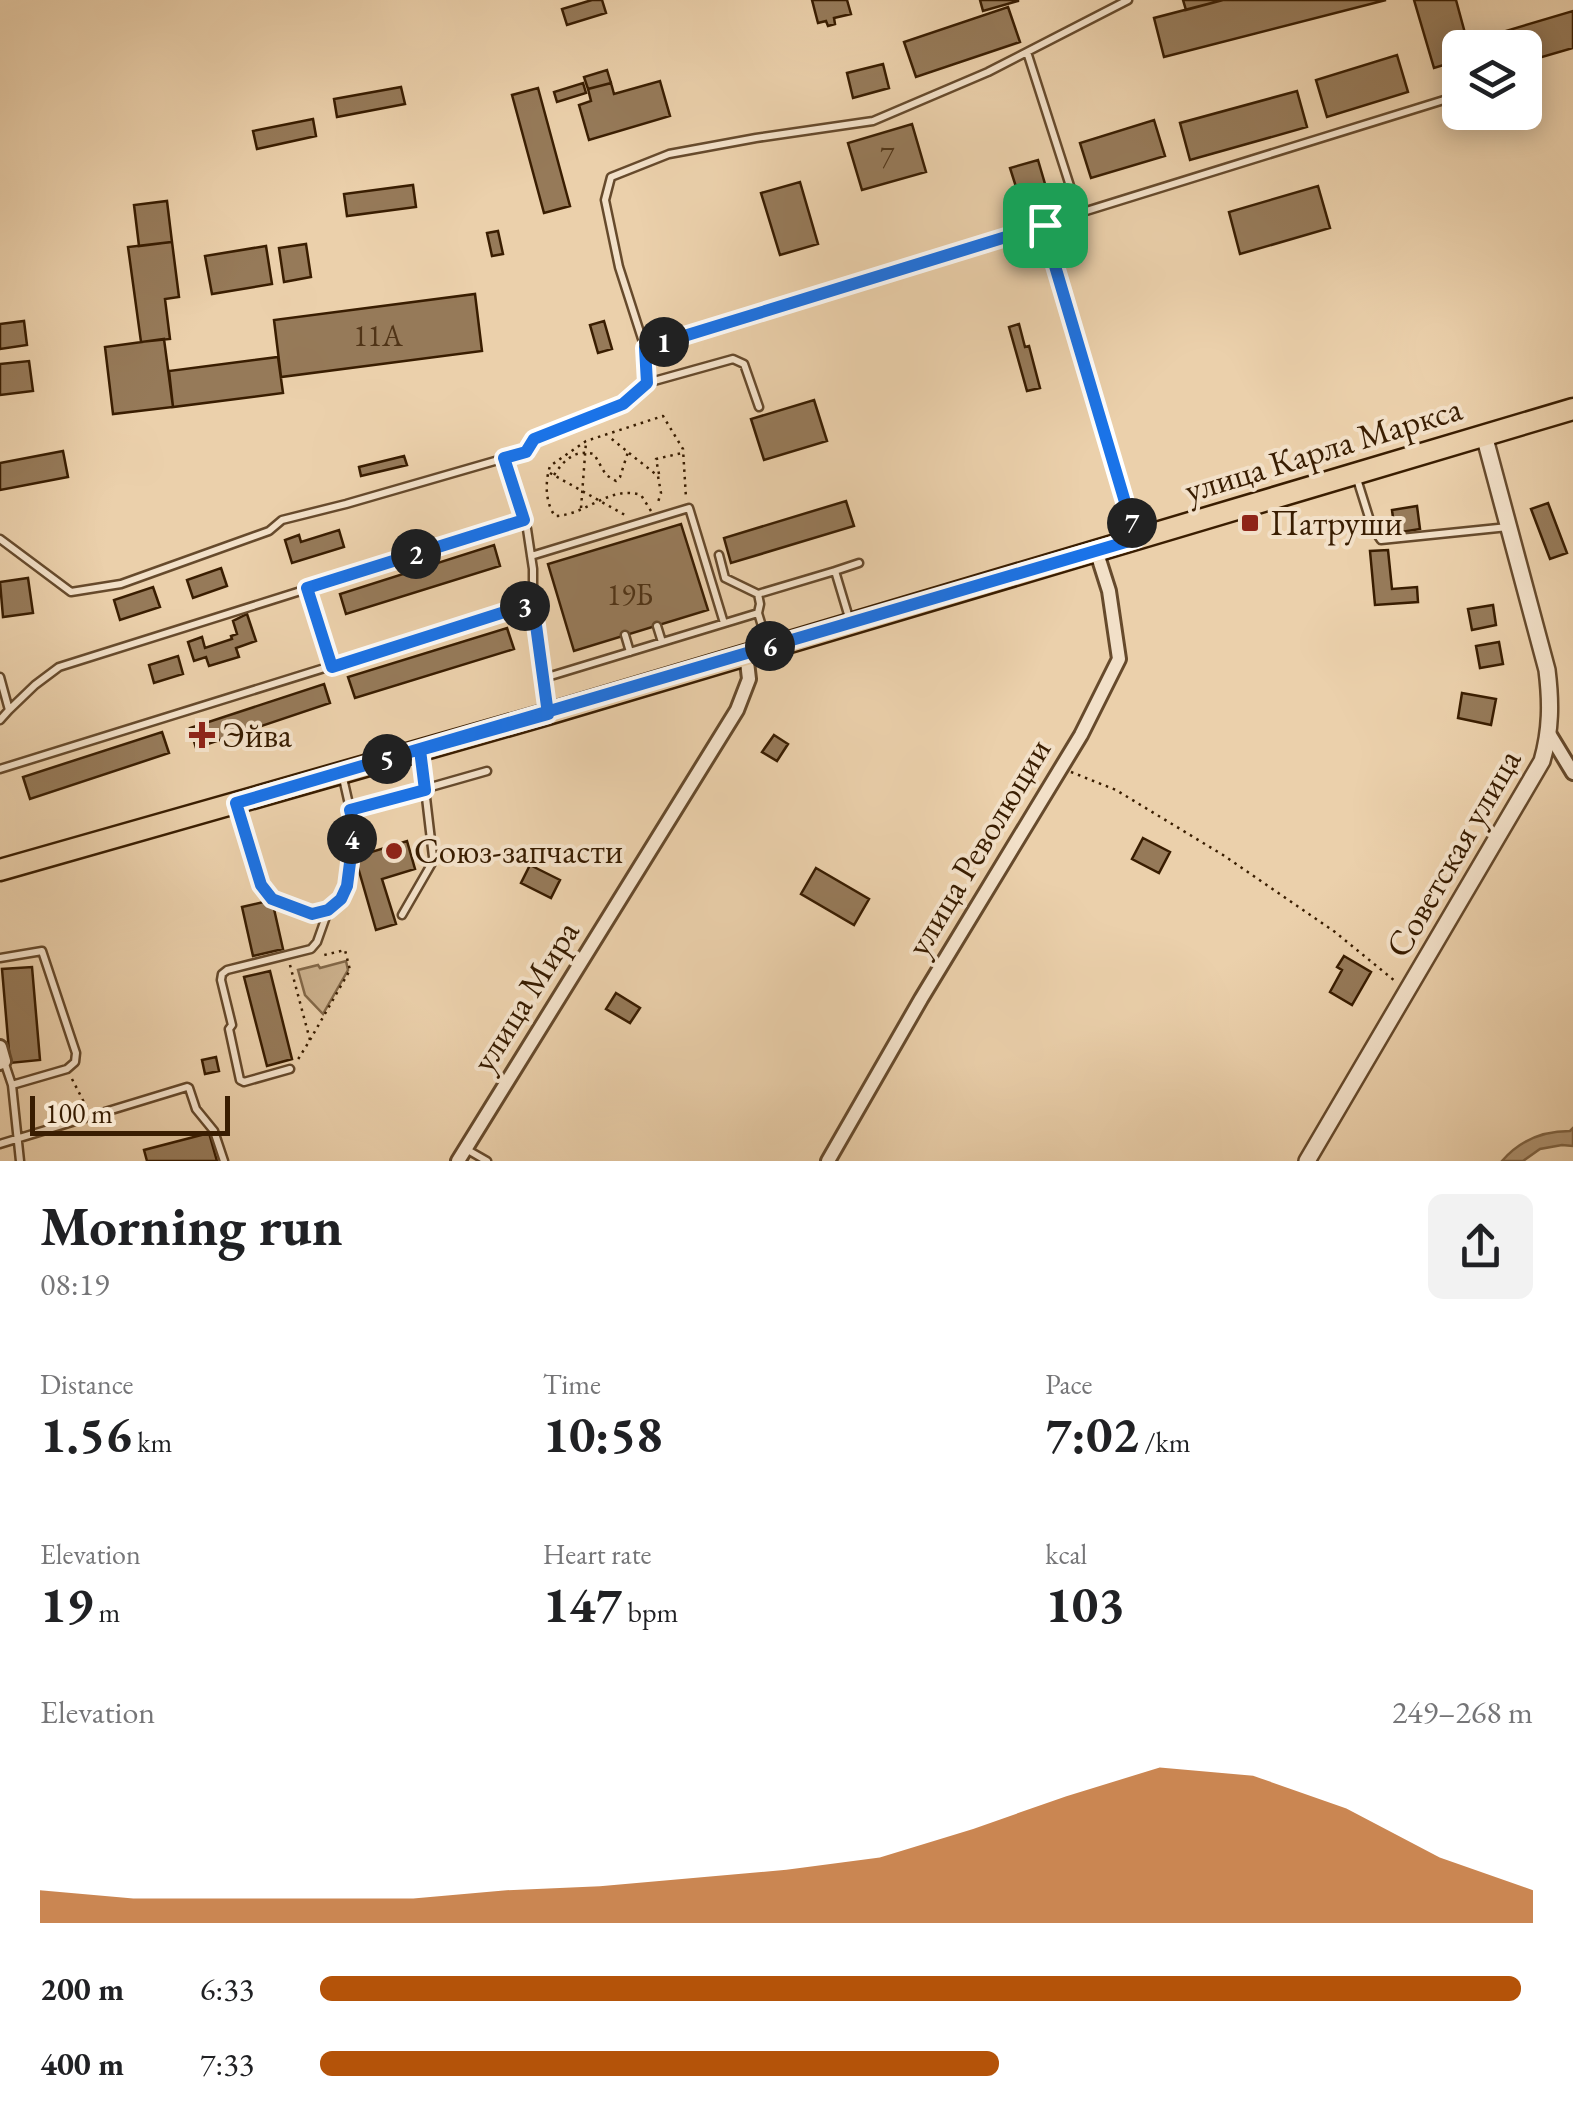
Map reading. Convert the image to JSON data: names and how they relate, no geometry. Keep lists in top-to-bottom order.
{
  "streets": {
    "main road": ["улица Карла Маркса"],
    "street": ["улица Революции", "Советская улица", "улица Мира"]
  },
  "crossings": [
    ["улица Карла Маркса", "улица Революции"],
    ["улица Карла Маркса", "Советская улица"],
    ["улица Карла Маркса", "улица Мира"]
  ],
  "places": {
    "transit": ["Патруши"],
    "health": ["Эйва"],
    "other": ["Союз-запчасти"]
  },
  "house_numbers": ["7", "11А", "19Б"],
  "scale_bar": "100 m",
  "page": {
    "pins": [
      "1",
      "7",
      "2",
      "3",
      "6",
      "5",
      "4"
    ],
    "scale": "100 m",
    "heading": ["Morning run", "08:19"],
    "stats": [
      ["Distance", "1.56 km"],
      ["Time", "10:58"],
      ["Pace", "7:02 /km"],
      ["Elevation", "19 m"],
      ["Heart rate", "147 bpm"],
      ["kcal", "103"]
    ],
    "chart": ["Elevation", "249–268 m"],
    "list": [
      {
        "name": "200 m",
        "note": "6:33"
      },
      {
        "name": "400 m",
        "note": "7:33"
      }
    ]
  }
}
